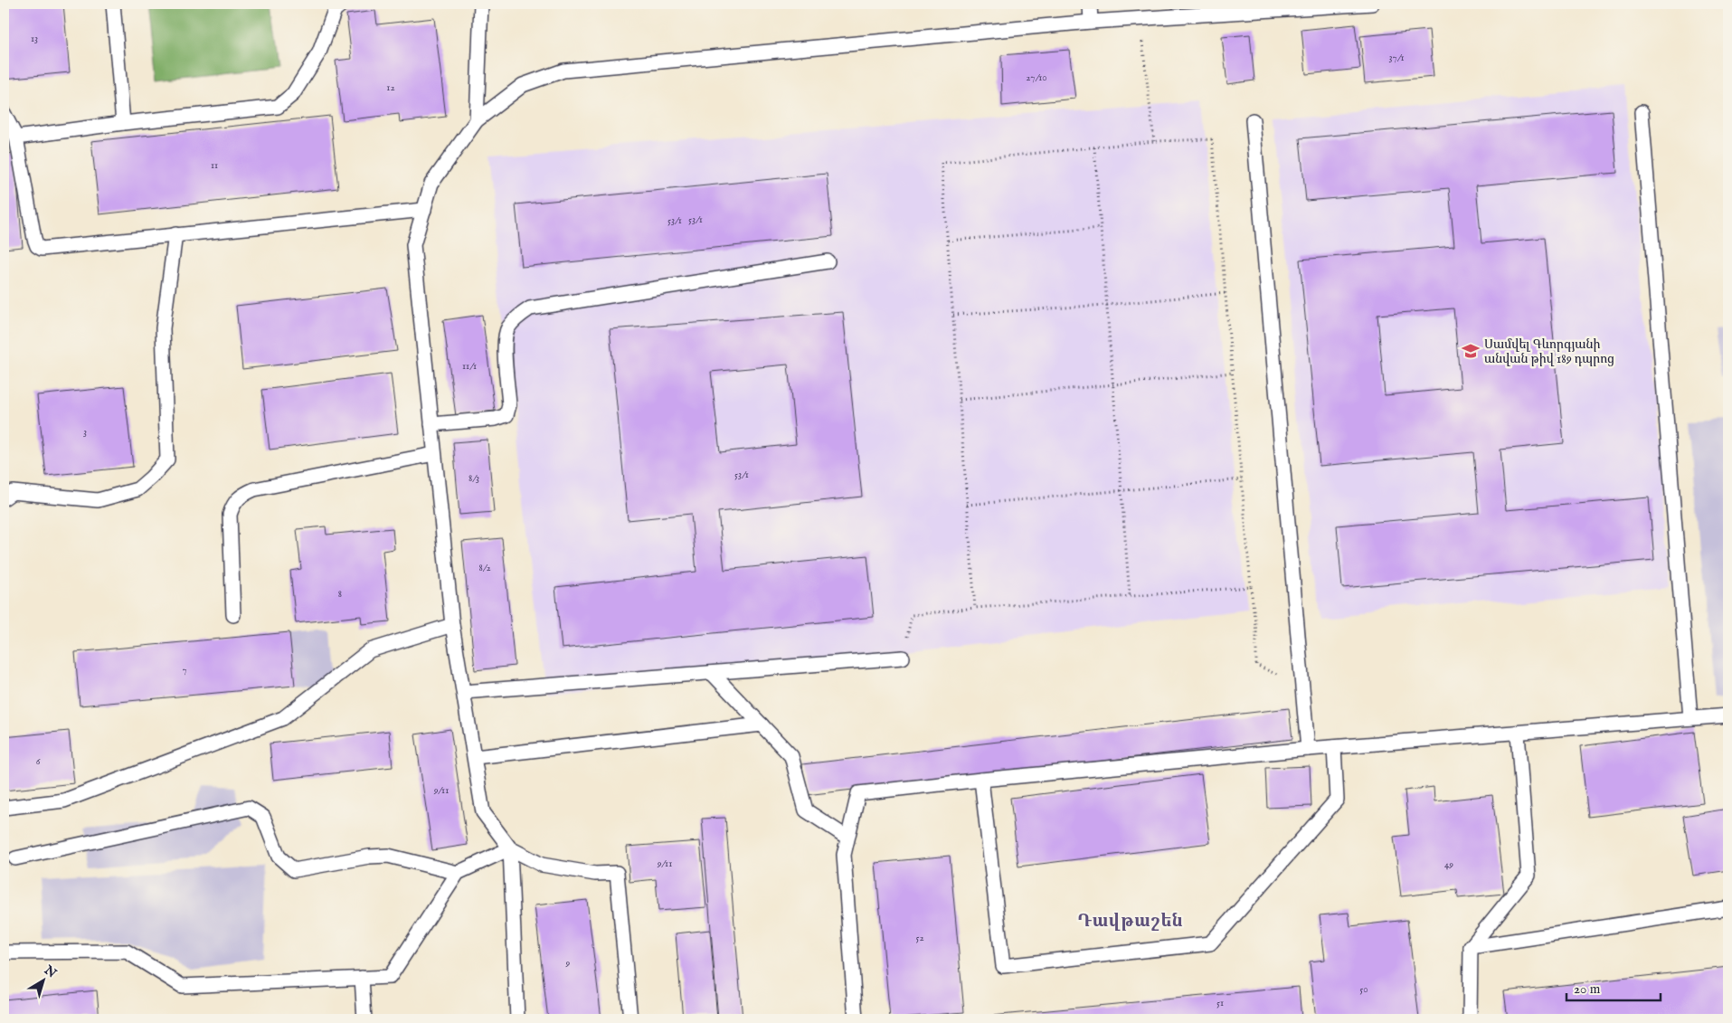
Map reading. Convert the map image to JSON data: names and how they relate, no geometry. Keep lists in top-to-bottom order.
{
  "districts": ["Դավթաշեն"],
  "places": {
    "school or university": ["Սամվել Գևորգյանի անվան թիվ 189 դպրոց"]
  },
  "house_numbers": [
    "13",
    "37/1",
    "27/10",
    "12",
    "11",
    "53/1",
    "53/1",
    "11/1",
    "3",
    "53/1",
    "8/3",
    "8/2",
    "8",
    "7",
    "6",
    "9/11",
    "9/11",
    "49",
    "52",
    "9",
    "50",
    "51"
  ],
  "scale_bar": "20 m",
  "north": "top right"
}
